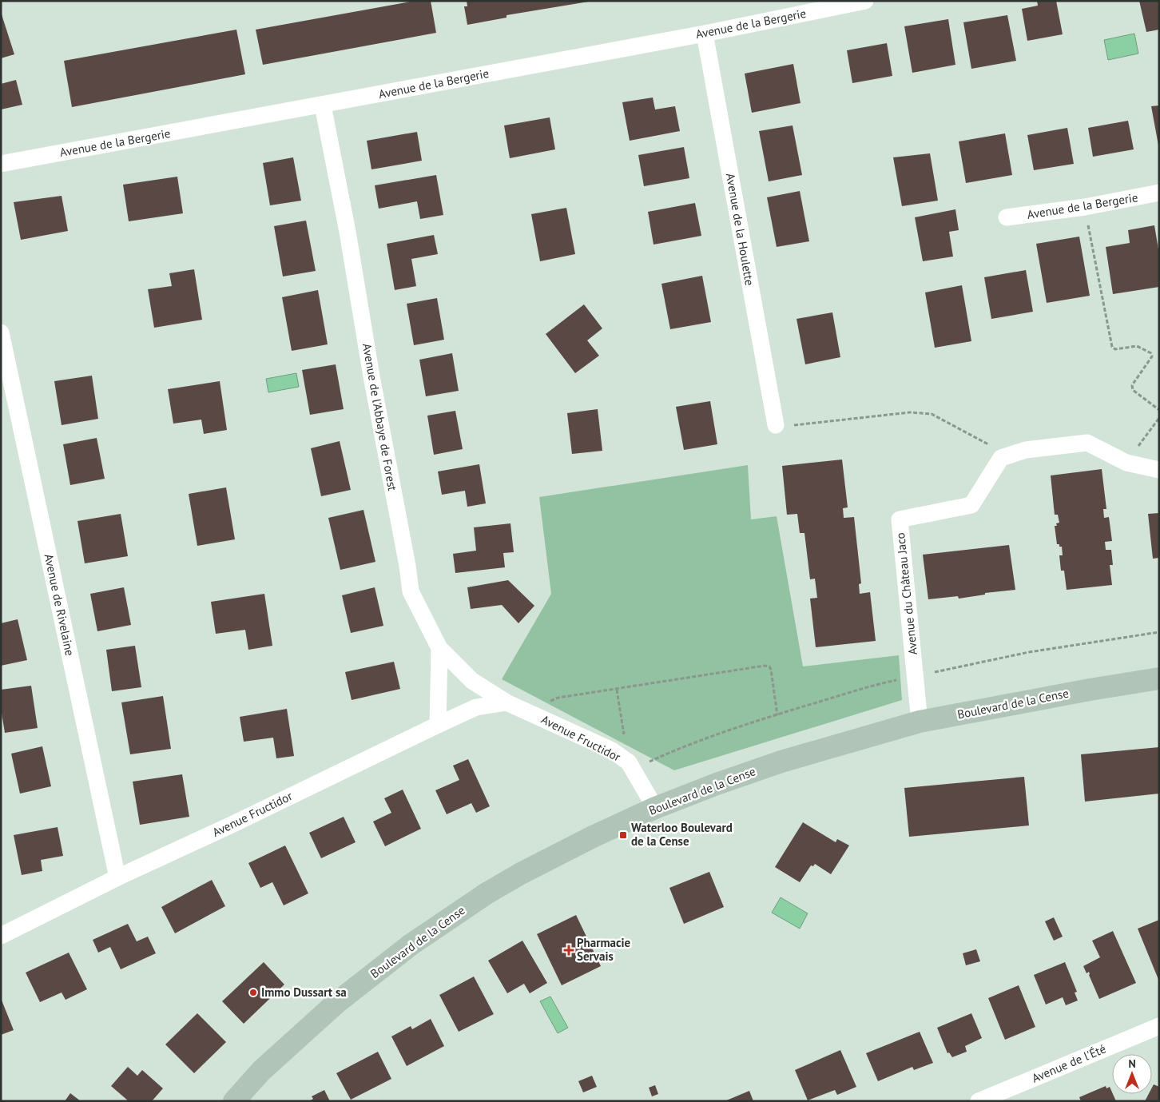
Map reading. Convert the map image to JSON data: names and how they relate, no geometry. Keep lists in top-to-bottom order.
{
  "streets": {
    "main road": ["Boulevard de la Cense"],
    "street": [
      "Avenue de la Bergerie",
      "Avenue de la Houlette",
      "Avenue de l'Abbaye de Forest",
      "Avenue du Château Jaco",
      "Avenue de Rivelaine",
      "Avenue Fructidor",
      "Avenue de l'Été"
    ]
  },
  "crossings": [
    ["Avenue de la Bergerie", "Avenue de la Houlette"],
    ["Avenue de la Bergerie", "Avenue de l'Abbaye de Forest"],
    ["Avenue de l'Abbaye de Forest", "Avenue Fructidor"],
    ["Avenue du Château Jaco", "Boulevard de la Cense"],
    ["Avenue de Rivelaine", "Avenue Fructidor"],
    ["Boulevard de la Cense", "Avenue Fructidor"]
  ],
  "places": {
    "transit": ["Waterloo Boulevard de la Cense"],
    "health": ["Pharmacie Servais"],
    "other": ["Immo Dussart sa"]
  },
  "north": "top"
}
